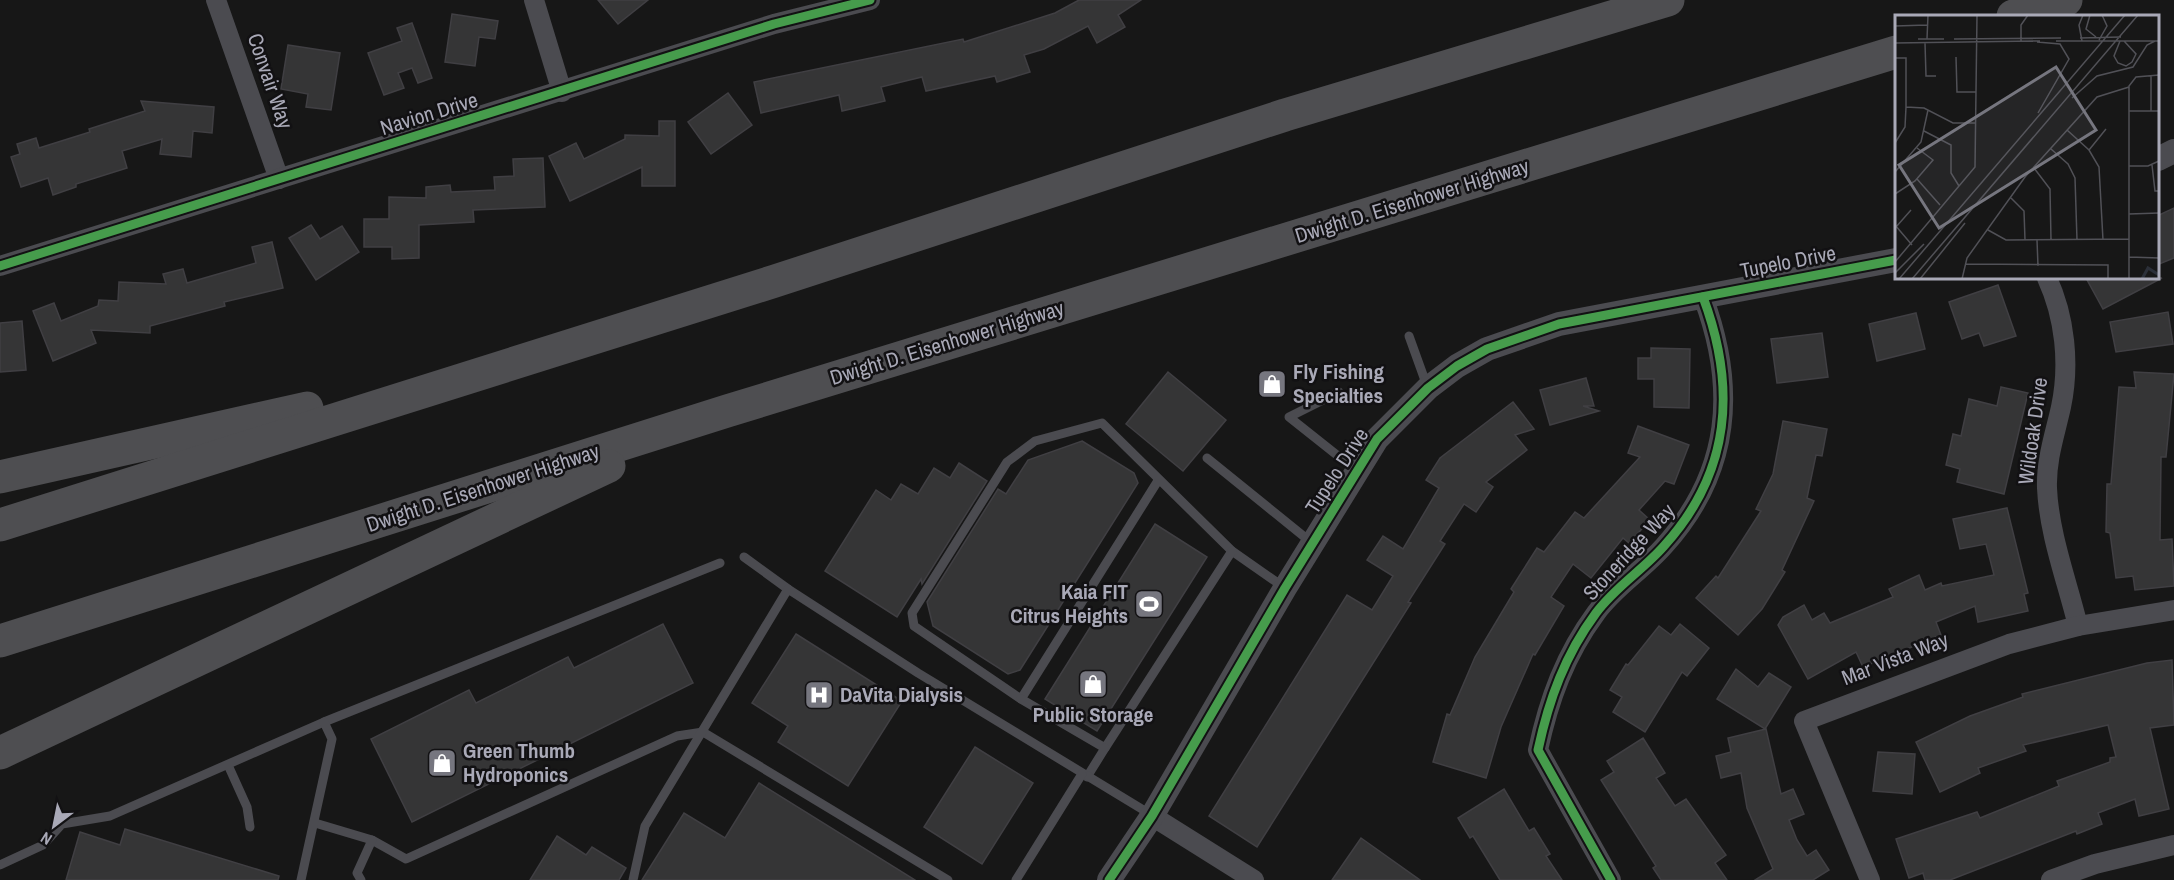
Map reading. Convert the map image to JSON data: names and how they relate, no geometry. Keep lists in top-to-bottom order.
{
  "streets": {
    "highway": ["Dwight D. Eisenhower Highway"],
    "street": [
      "Convair Way",
      "Navion Drive",
      "Tupelo Drive",
      "Wildoak Drive",
      "Stoneridge Way",
      "Mar Vista Way"
    ]
  },
  "crossings": [
    ["Convair Way", "Navion Drive"],
    ["Tupelo Drive", "Stoneridge Way"],
    ["Wildoak Drive", "Mar Vista Way"]
  ],
  "places": {
    "shop": ["Fly Fishing Specialties", "Public Storage", "Green Thumb Hydroponics"],
    "sports": ["Kaia FIT Citrus Heights"],
    "hospital": ["DaVita Dialysis"]
  },
  "north": "bottom left"
}
